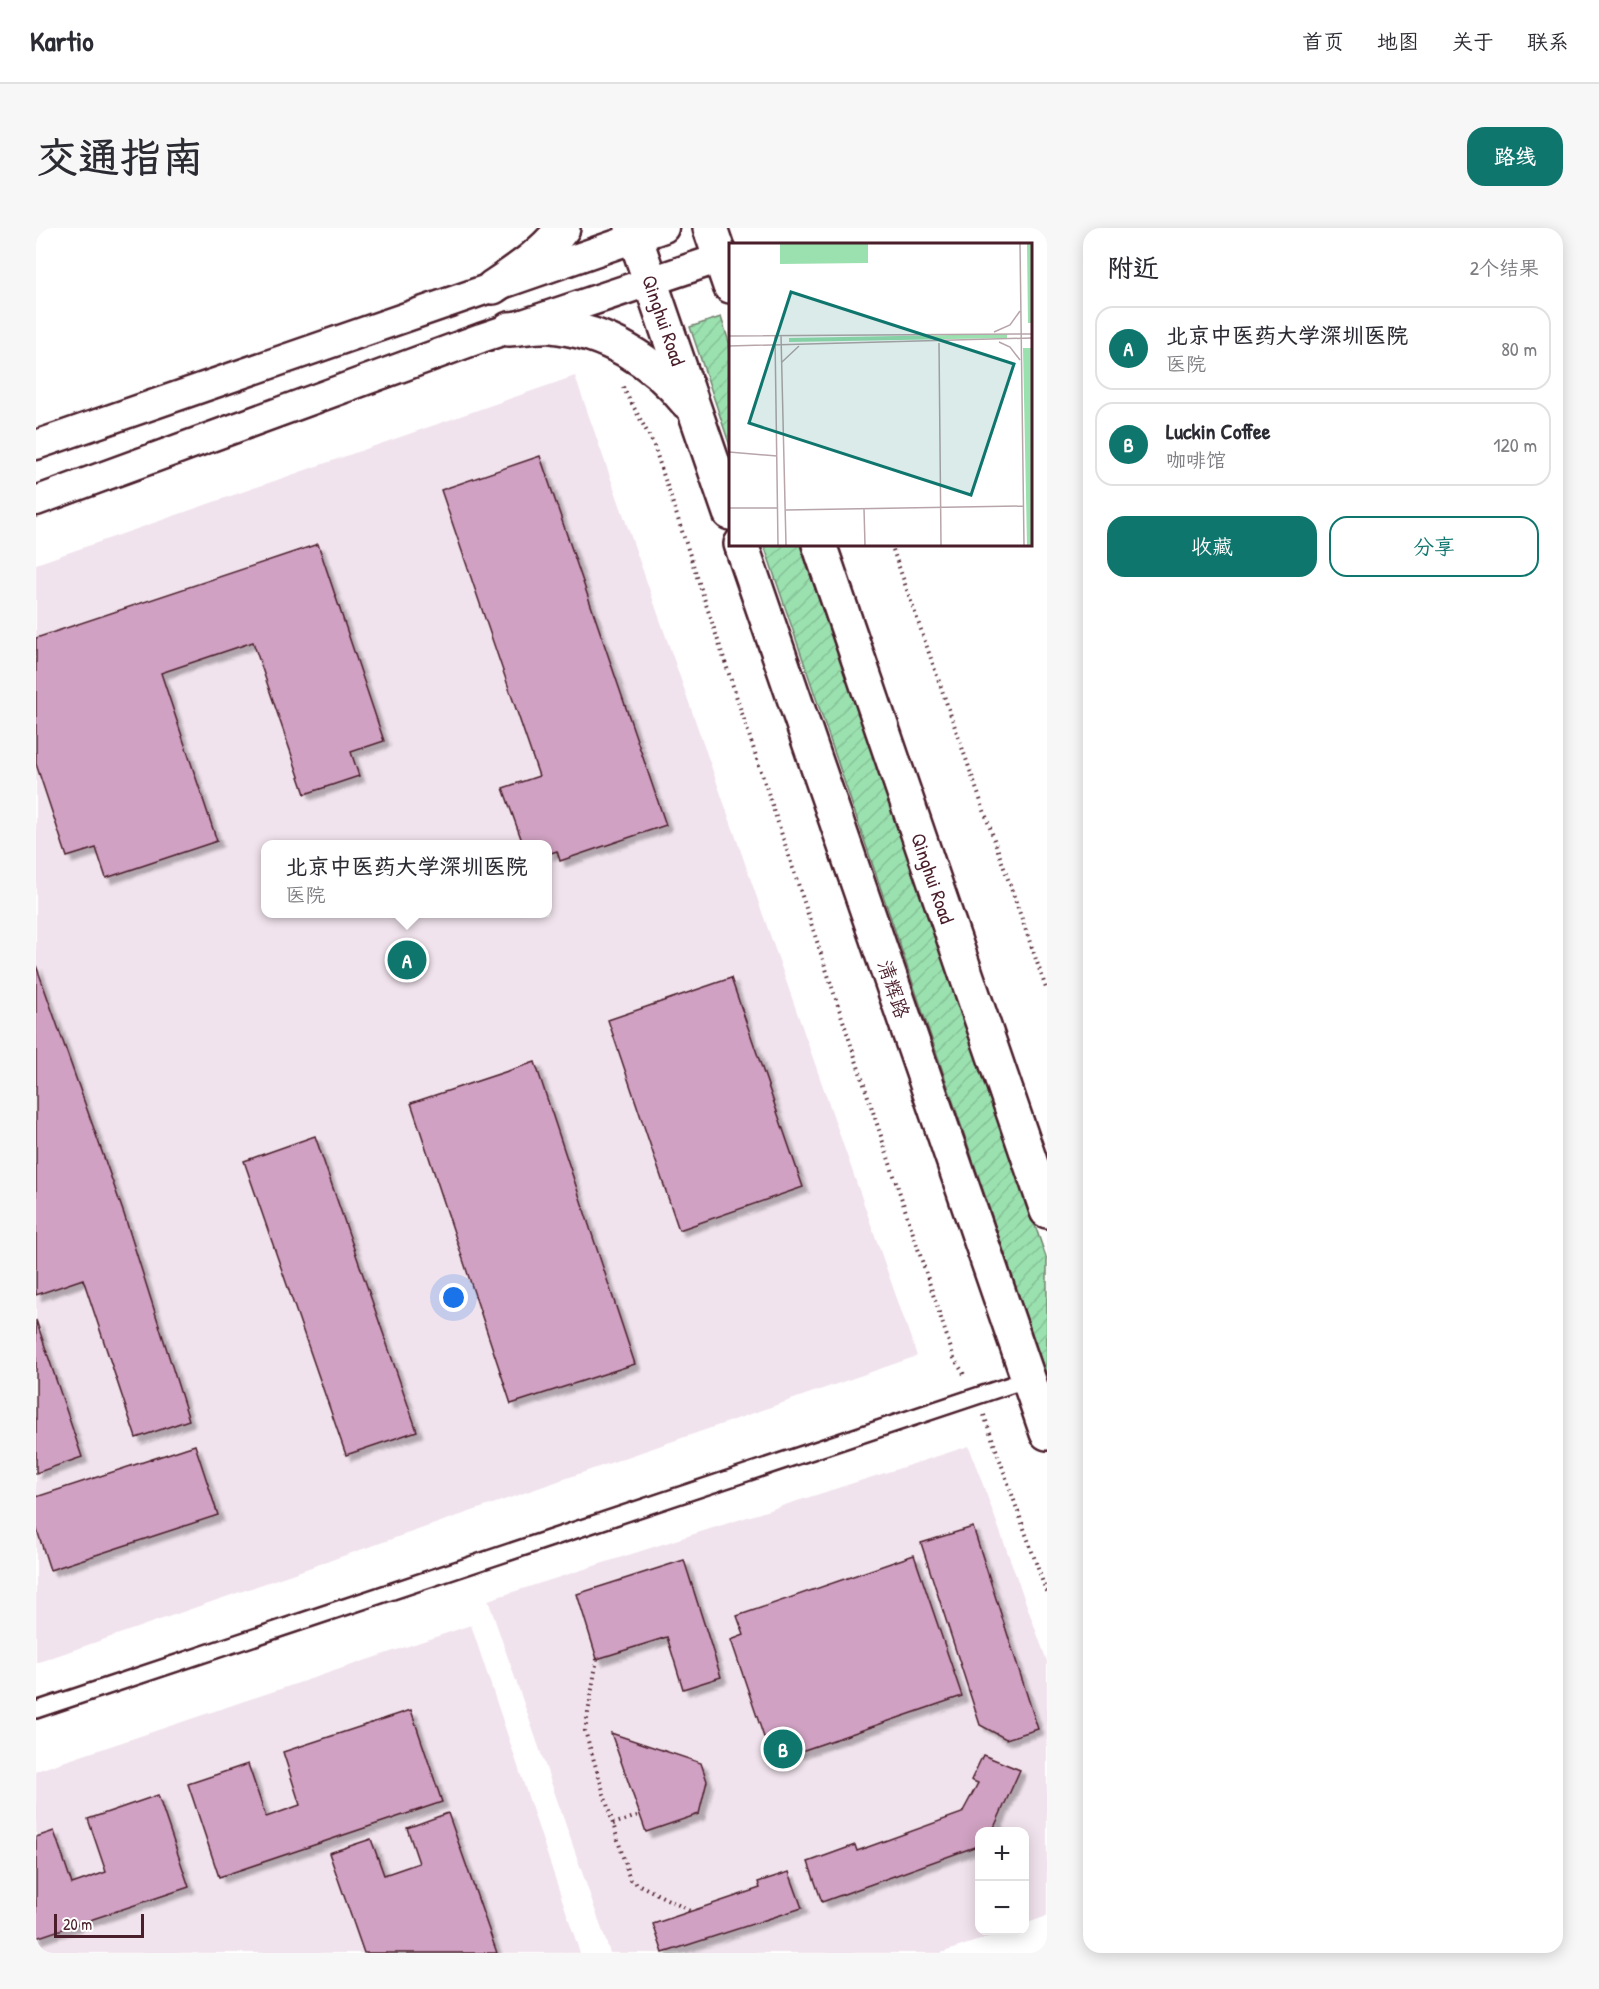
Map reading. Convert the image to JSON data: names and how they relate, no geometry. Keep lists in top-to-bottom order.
{
  "streets": {
    "street": ["Qinghui Road", "清辉路"]
  },
  "scale_bar": "20 m",
  "page": {
    "header": "Kartio",
    "nav": [
      "首页",
      "地图",
      "关于",
      "联系"
    ],
    "buttons": [
      "路线",
      ["收藏", "分享"]
    ],
    "title": "交通指南",
    "heading": ["附近", "2个结果"],
    "list": [
      {
        "mark": "A",
        "name": "北京中医药大学深圳医院",
        "note": "医院",
        "value": "80 m"
      },
      {
        "mark": "B",
        "name": "Luckin Coffee",
        "note": "咖啡馆",
        "value": "120 m"
      }
    ],
    "popup": ["北京中医药大学深圳医院", "医院"],
    "pins": ["A", "B"],
    "map_buttons": ["+", "−"],
    "scale": "20 m"
  }
}
